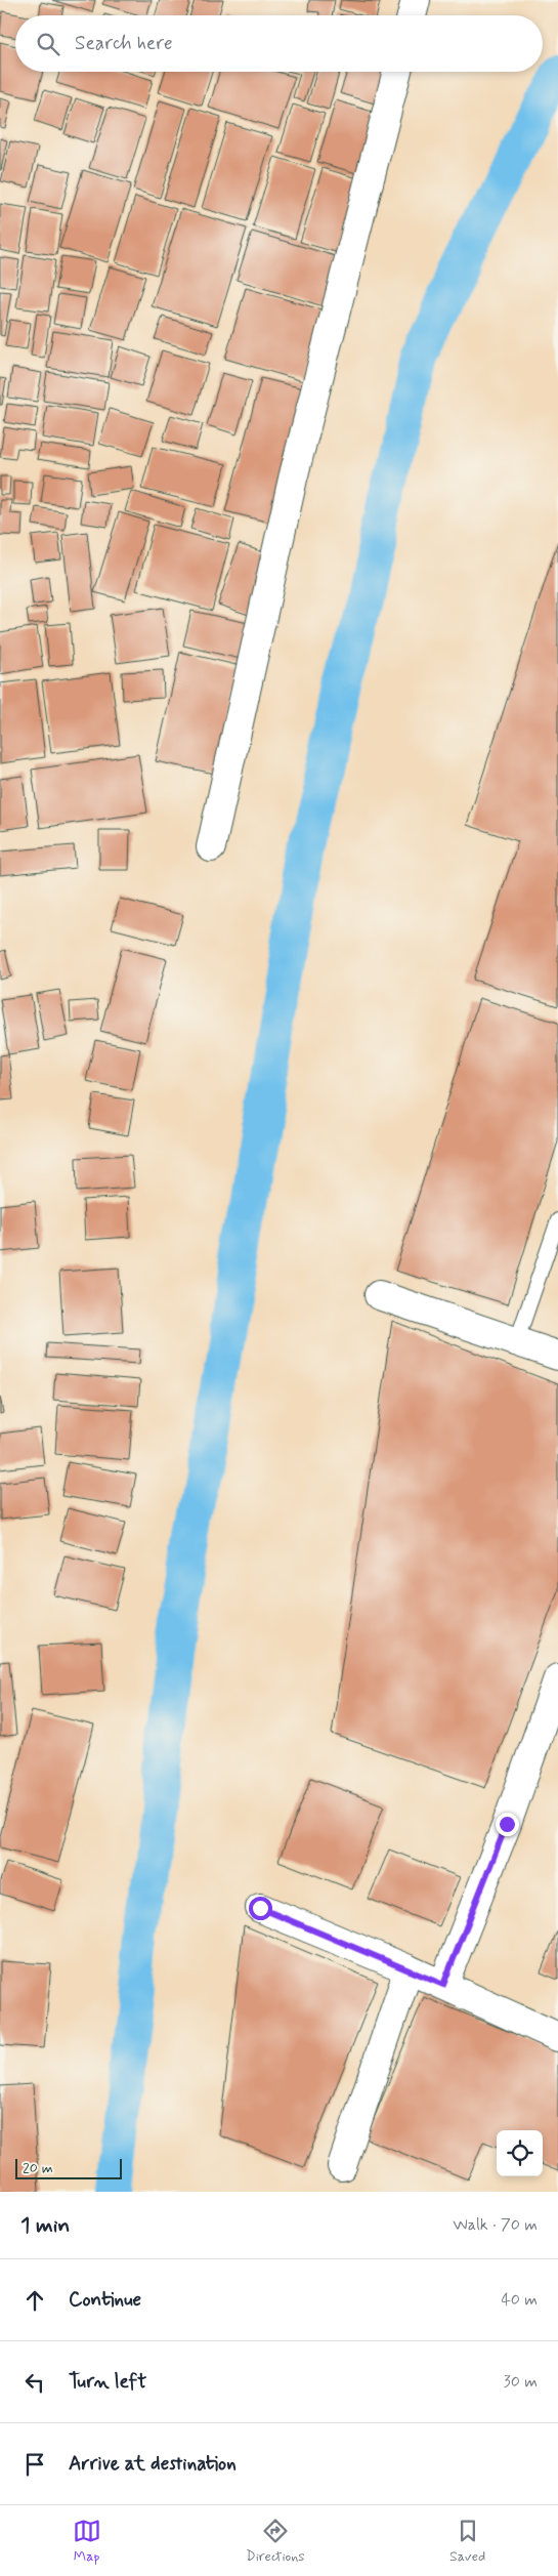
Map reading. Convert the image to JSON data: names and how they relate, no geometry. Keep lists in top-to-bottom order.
{
  "scale_bar": "20 m",
  "page": {
    "search": "Search here",
    "scale": "20 m",
    "heading": ["1 min", "Walk · 70 m"],
    "list": [
      ["Continue", "40 m"],
      ["Turn left", "30 m"],
      "Arrive at destination"
    ],
    "nav": ["Map", "Directions", "Saved"]
  }
}
